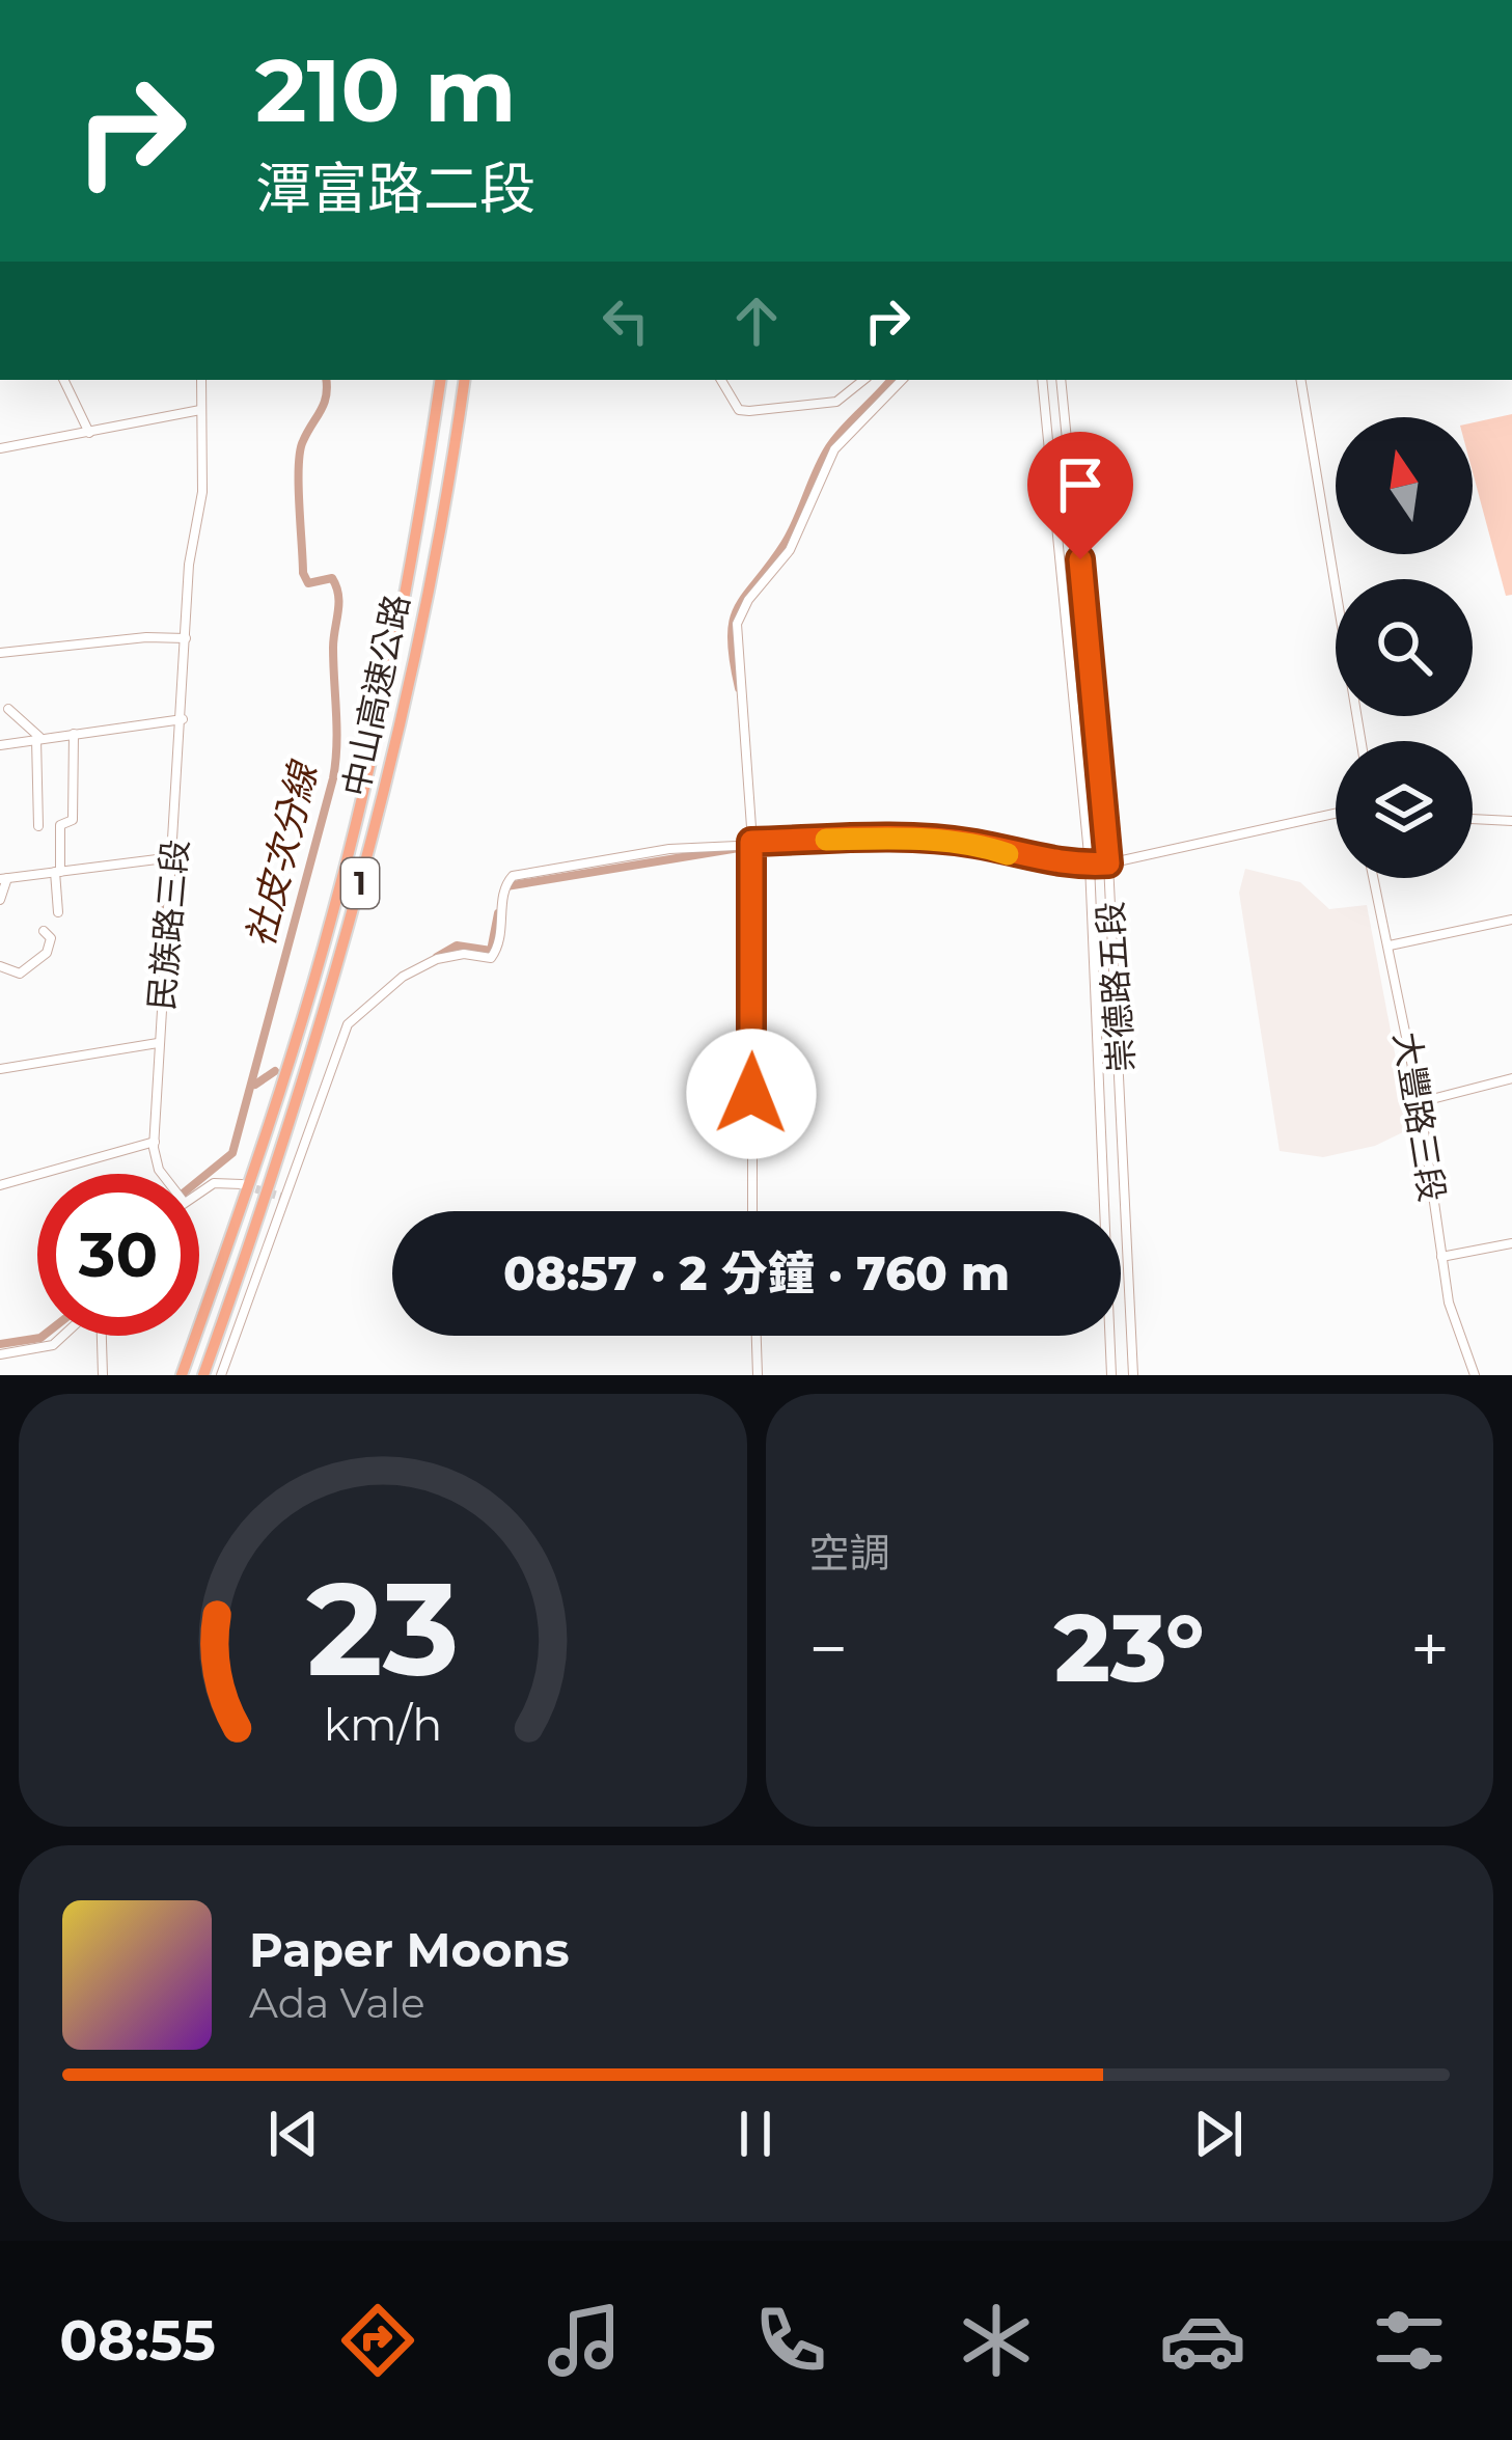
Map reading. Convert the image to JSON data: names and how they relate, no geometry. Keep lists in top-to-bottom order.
{
  "streets": {
    "highway": ["中山高速公路", "1"],
    "street": ["民族路三段", "崇德路五段", "大豐路三段"]
  },
  "water": ["社皮次分線"],
  "north": "top",
  "page": {
    "turn": ["210 m", "潭富路二段"],
    "limit": "30",
    "trip": "08:57 · 2 分鐘 · 760 m",
    "tile": "空調",
    "heat": ["−", "23°", "+"],
    "song": ["Paper Moons", "Ada Vale"],
    "tabs": "08:55",
    "gauge": ["23", "km/h"]
  }
}
